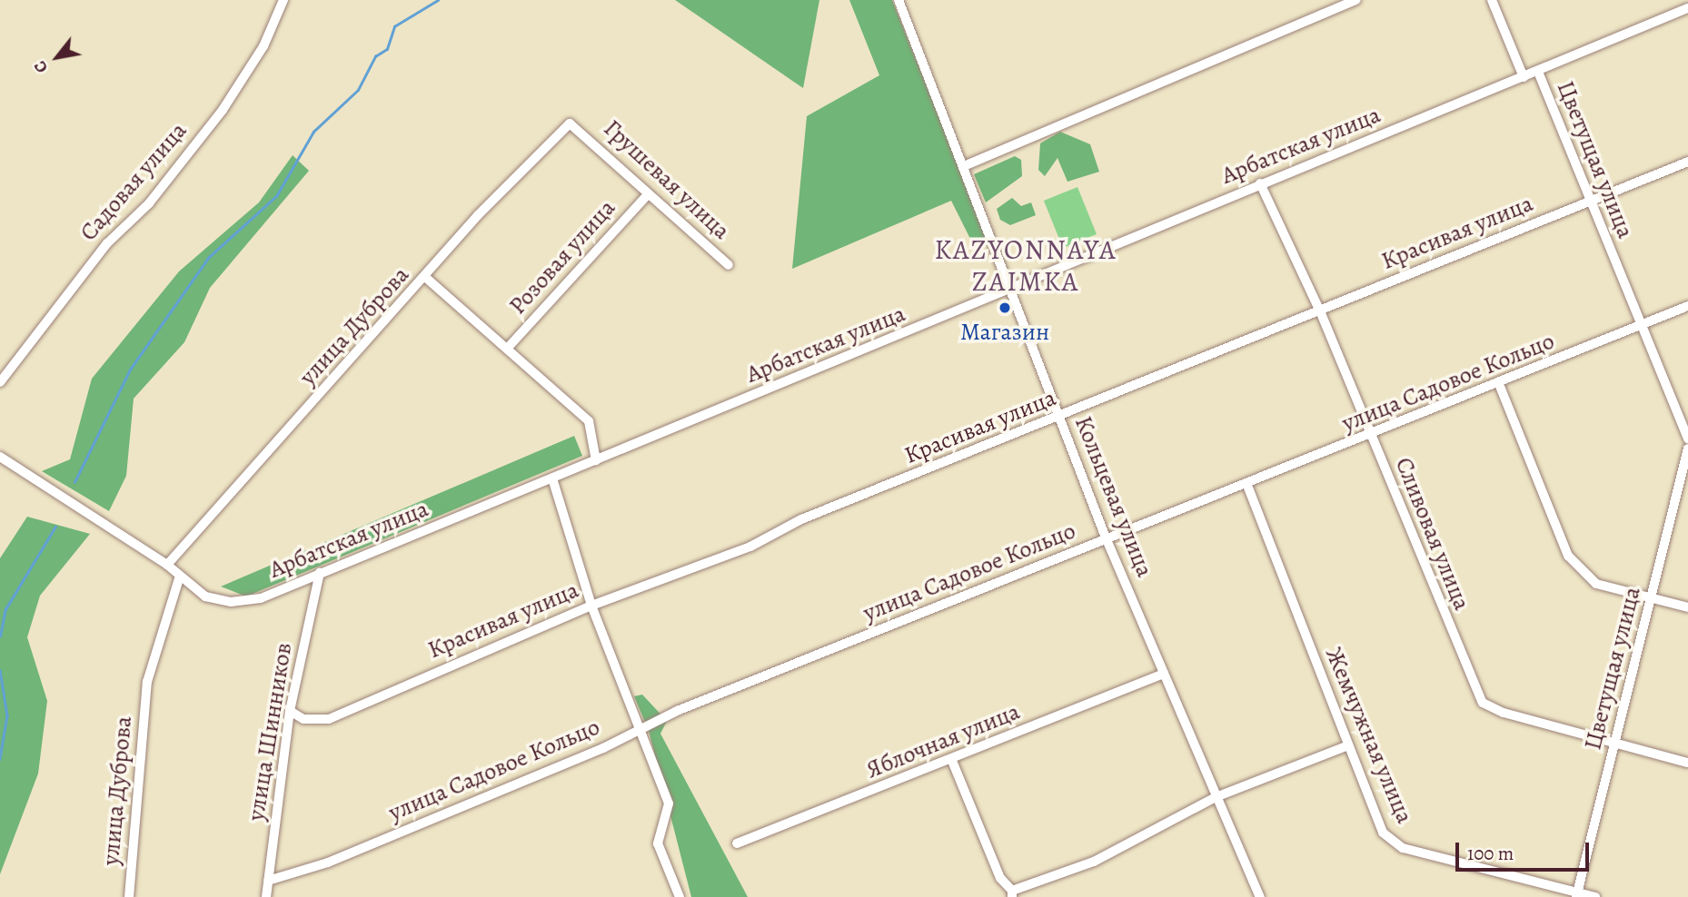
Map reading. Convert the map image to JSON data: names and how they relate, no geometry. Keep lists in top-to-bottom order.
{
  "streets": {
    "street": [
      "Арбатская улица",
      "Цветущая улица",
      "Грушевая улица",
      "Садовая улица",
      "Красивая улица",
      "Розовая улица",
      "улица Дуброва",
      "улица Садовое Кольцо",
      "Кольцевая улица",
      "Сливовая улица",
      "улица Шинников",
      "Жемчужная улица",
      "Яблочная улица"
    ]
  },
  "crossings": [
    ["Арбатская улица", "Цветущая улица"],
    ["Арбатская улица", "улица Дуброва"],
    ["Арбатская улица", "Кольцевая улица"],
    ["Арбатская улица", "Сливовая улица"],
    ["Арбатская улица", "улица Шинников"],
    ["Цветущая улица", "Красивая улица"],
    ["Цветущая улица", "улица Садовое Кольцо"],
    ["Цветущая улица", "Сливовая улица"],
    ["Цветущая улица", "Жемчужная улица"],
    ["Грушевая улица", "Розовая улица"],
    ["Грушевая улица", "улица Дуброва"],
    ["Красивая улица", "Кольцевая улица"],
    ["Красивая улица", "Сливовая улица"],
    ["Красивая улица", "улица Шинников"],
    ["улица Садовое Кольцо", "Кольцевая улица"],
    ["улица Садовое Кольцо", "Сливовая улица"],
    ["улица Садовое Кольцо", "улица Шинников"],
    ["улица Садовое Кольцо", "Жемчужная улица"],
    ["Кольцевая улица", "Яблочная улица"]
  ],
  "districts": ["KAZYONNAYA ZAIMKA"],
  "places": ["Магазин"],
  "scale_bar": "100 m",
  "north": "bottom left"
}
